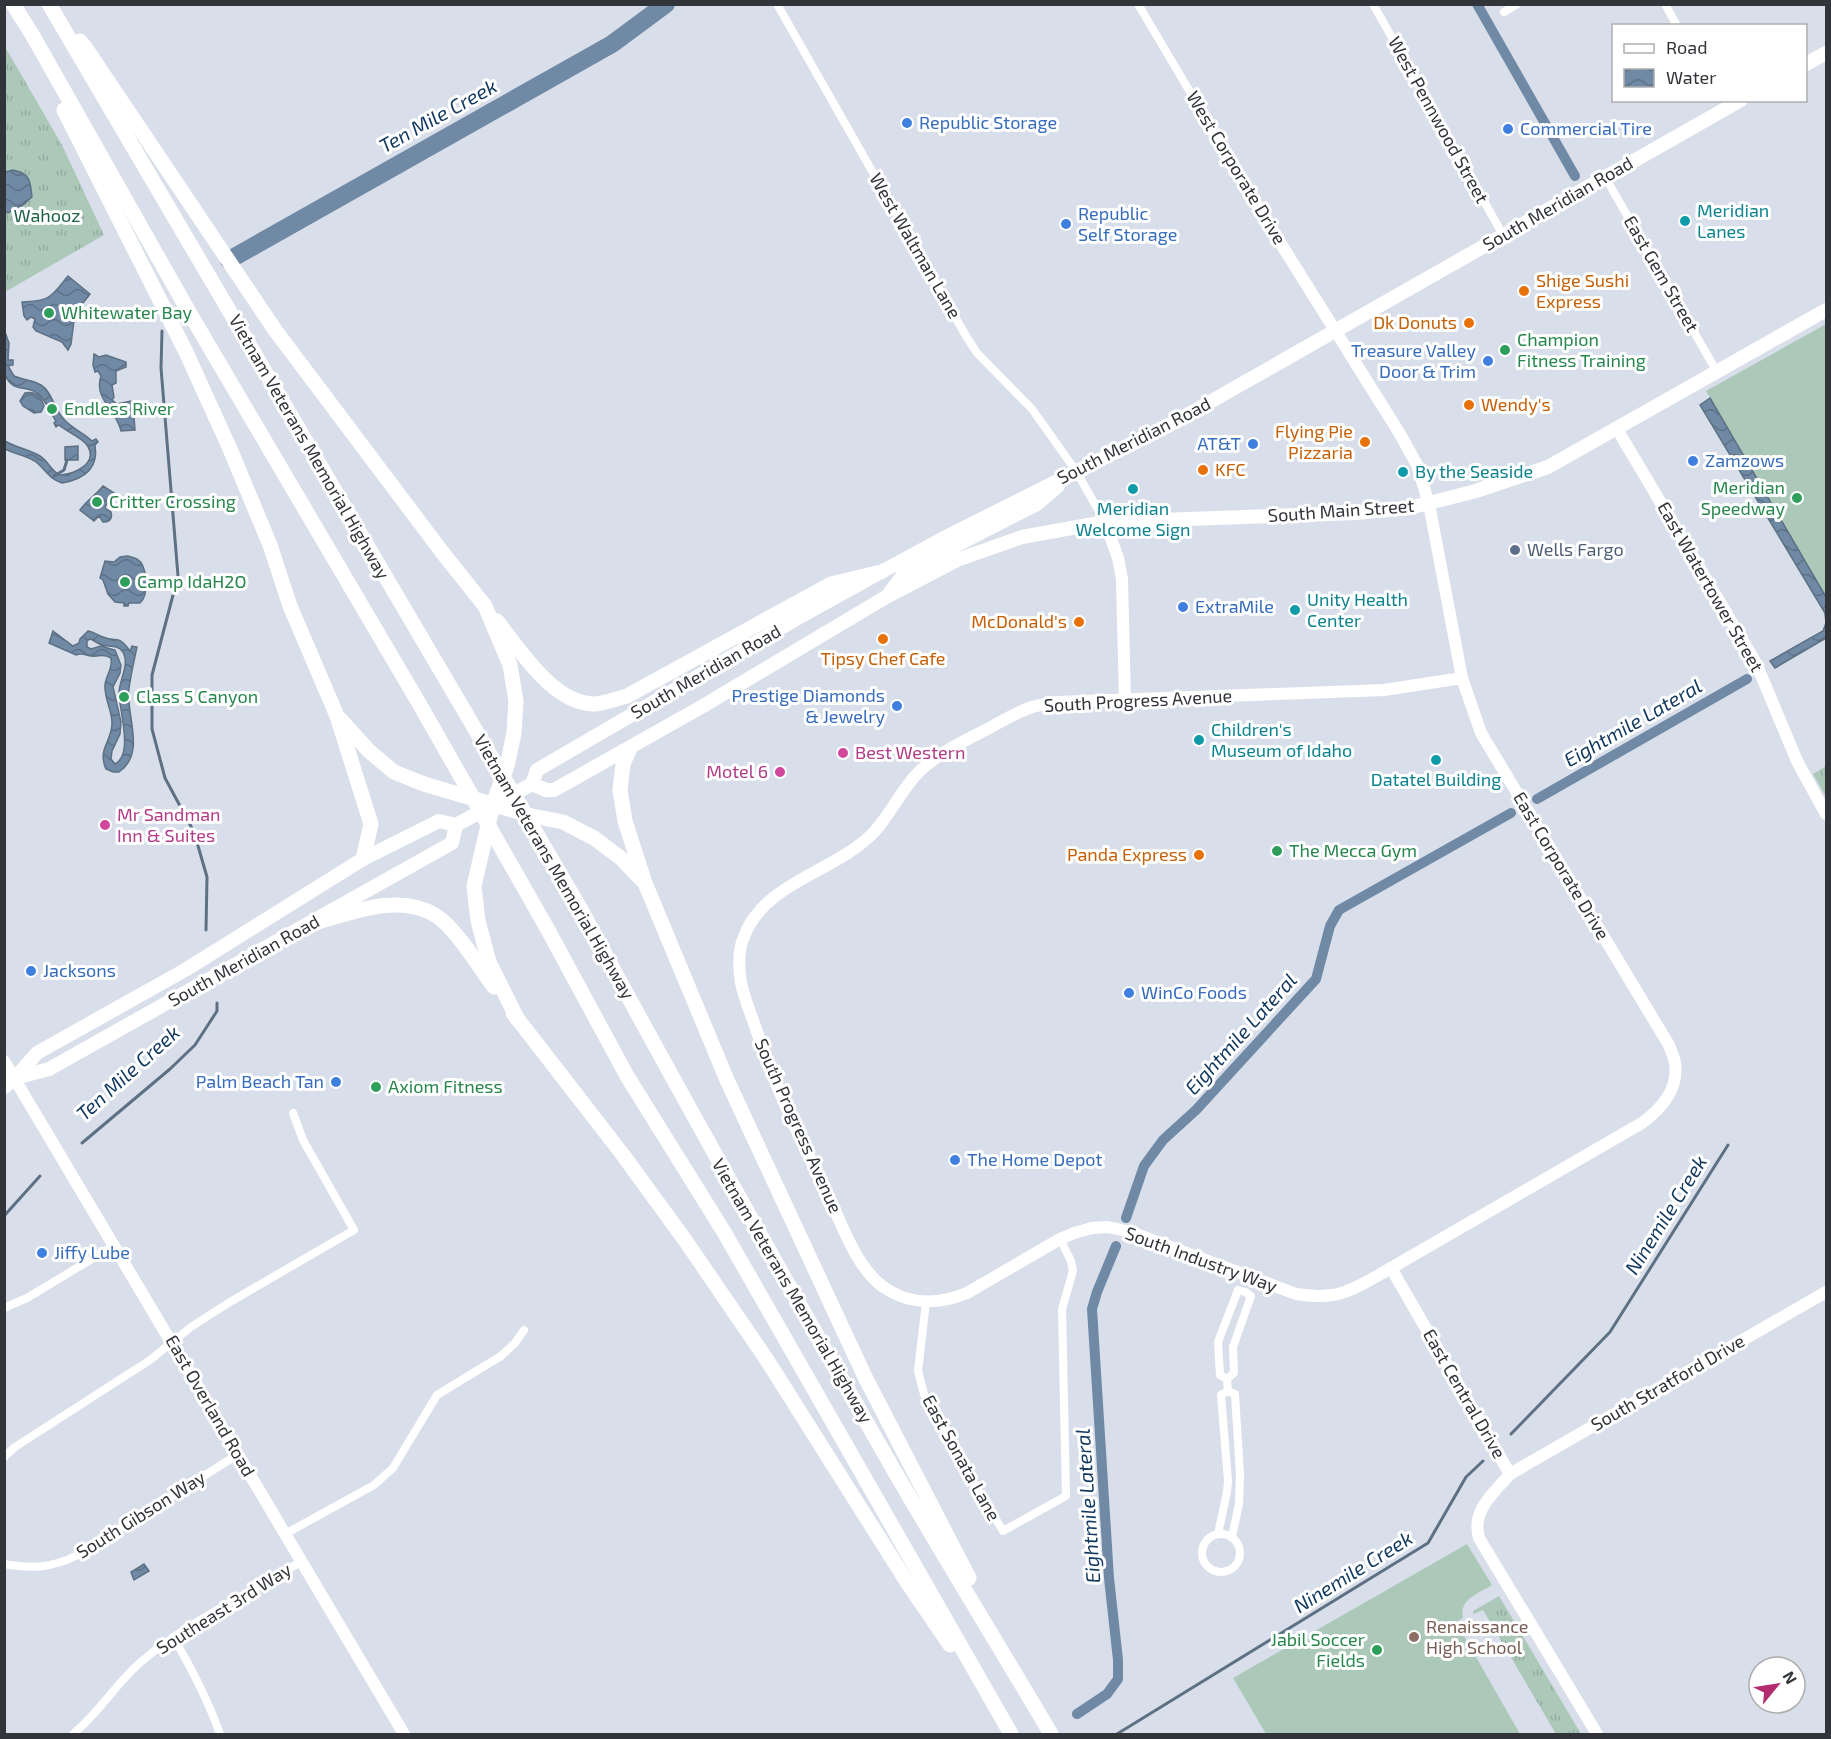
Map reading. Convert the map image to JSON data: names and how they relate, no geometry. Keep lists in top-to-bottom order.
{
  "streets": {
    "highway": ["Vietnam Veterans Memorial Highway"],
    "main road": ["South Meridian Road", "South Main Street"],
    "street": [
      "West Pennwood Street",
      "West Corporate Drive",
      "West Waltman Lane",
      "East Gem Street",
      "East Watertower Street",
      "South Progress Avenue",
      "East Corporate Drive",
      "South Industry Way",
      "South Stratford Drive",
      "East Central Drive",
      "East Overland Road",
      "East Sonata Lane",
      "South Gibson Way",
      "Southeast 3rd Way"
    ]
  },
  "crossings": [
    ["West Pennwood Street", "South Meridian Road"],
    ["West Corporate Drive", "South Meridian Road"],
    ["West Corporate Drive", "East Corporate Drive"],
    ["South Meridian Road", "West Waltman Lane"],
    ["South Meridian Road", "East Gem Street"],
    ["South Meridian Road", "South Main Street"],
    ["South Meridian Road", "East Corporate Drive"],
    ["South Meridian Road", "East Overland Road"],
    ["West Waltman Lane", "South Main Street"],
    ["East Gem Street", "South Main Street"],
    ["South Main Street", "East Watertower Street"],
    ["South Main Street", "East Corporate Drive"],
    ["South Progress Avenue", "East Corporate Drive"],
    ["South Progress Avenue", "South Industry Way"],
    ["East Corporate Drive", "South Industry Way"],
    ["East Corporate Drive", "East Central Drive"],
    ["South Industry Way", "East Central Drive"],
    ["South Industry Way", "East Sonata Lane"],
    ["South Stratford Drive", "East Central Drive"],
    ["East Overland Road", "South Gibson Way"],
    ["East Overland Road", "Southeast 3rd Way"]
  ],
  "water": ["Ten Mile Creek", "Eightmile Lateral", "Ninemile Creek"],
  "parks": ["Wahooz"],
  "places": [
    "Republic Storage",
    "Commercial Tire",
    "Meridian Lanes",
    "Republic Self Storage",
    "Shige Sushi Express",
    "Whitewater Bay",
    "Dk Donuts",
    "Champion Fitness Training",
    "Treasure Valley Door & Trim",
    "Wendy's",
    "Endless River",
    "Flying Pie Pizzaria",
    "AT&T",
    "Zamzows",
    "KFC",
    "By the Seaside",
    "Meridian Welcome Sign",
    "Meridian Speedway",
    "Critter Crossing",
    "Wells Fargo",
    "Camp IdaH2O",
    "ExtraMile",
    "Unity Health Center",
    "McDonald's",
    "Tipsy Chef Cafe",
    "Class 5 Canyon",
    "Prestige Diamonds & Jewelry",
    "Children's Museum of Idaho",
    "Best Western",
    "Datatel Building",
    "Motel 6",
    "Mr Sandman Inn & Suites",
    "The Mecca Gym",
    "Panda Express",
    "Jacksons",
    "WinCo Foods",
    "Palm Beach Tan",
    "Axiom Fitness",
    "The Home Depot",
    "Jiffy Lube",
    "Renaissance High School",
    "Jabil Soccer Fields"
  ],
  "legend": ["Road", "Water"],
  "north": "top right"
}
